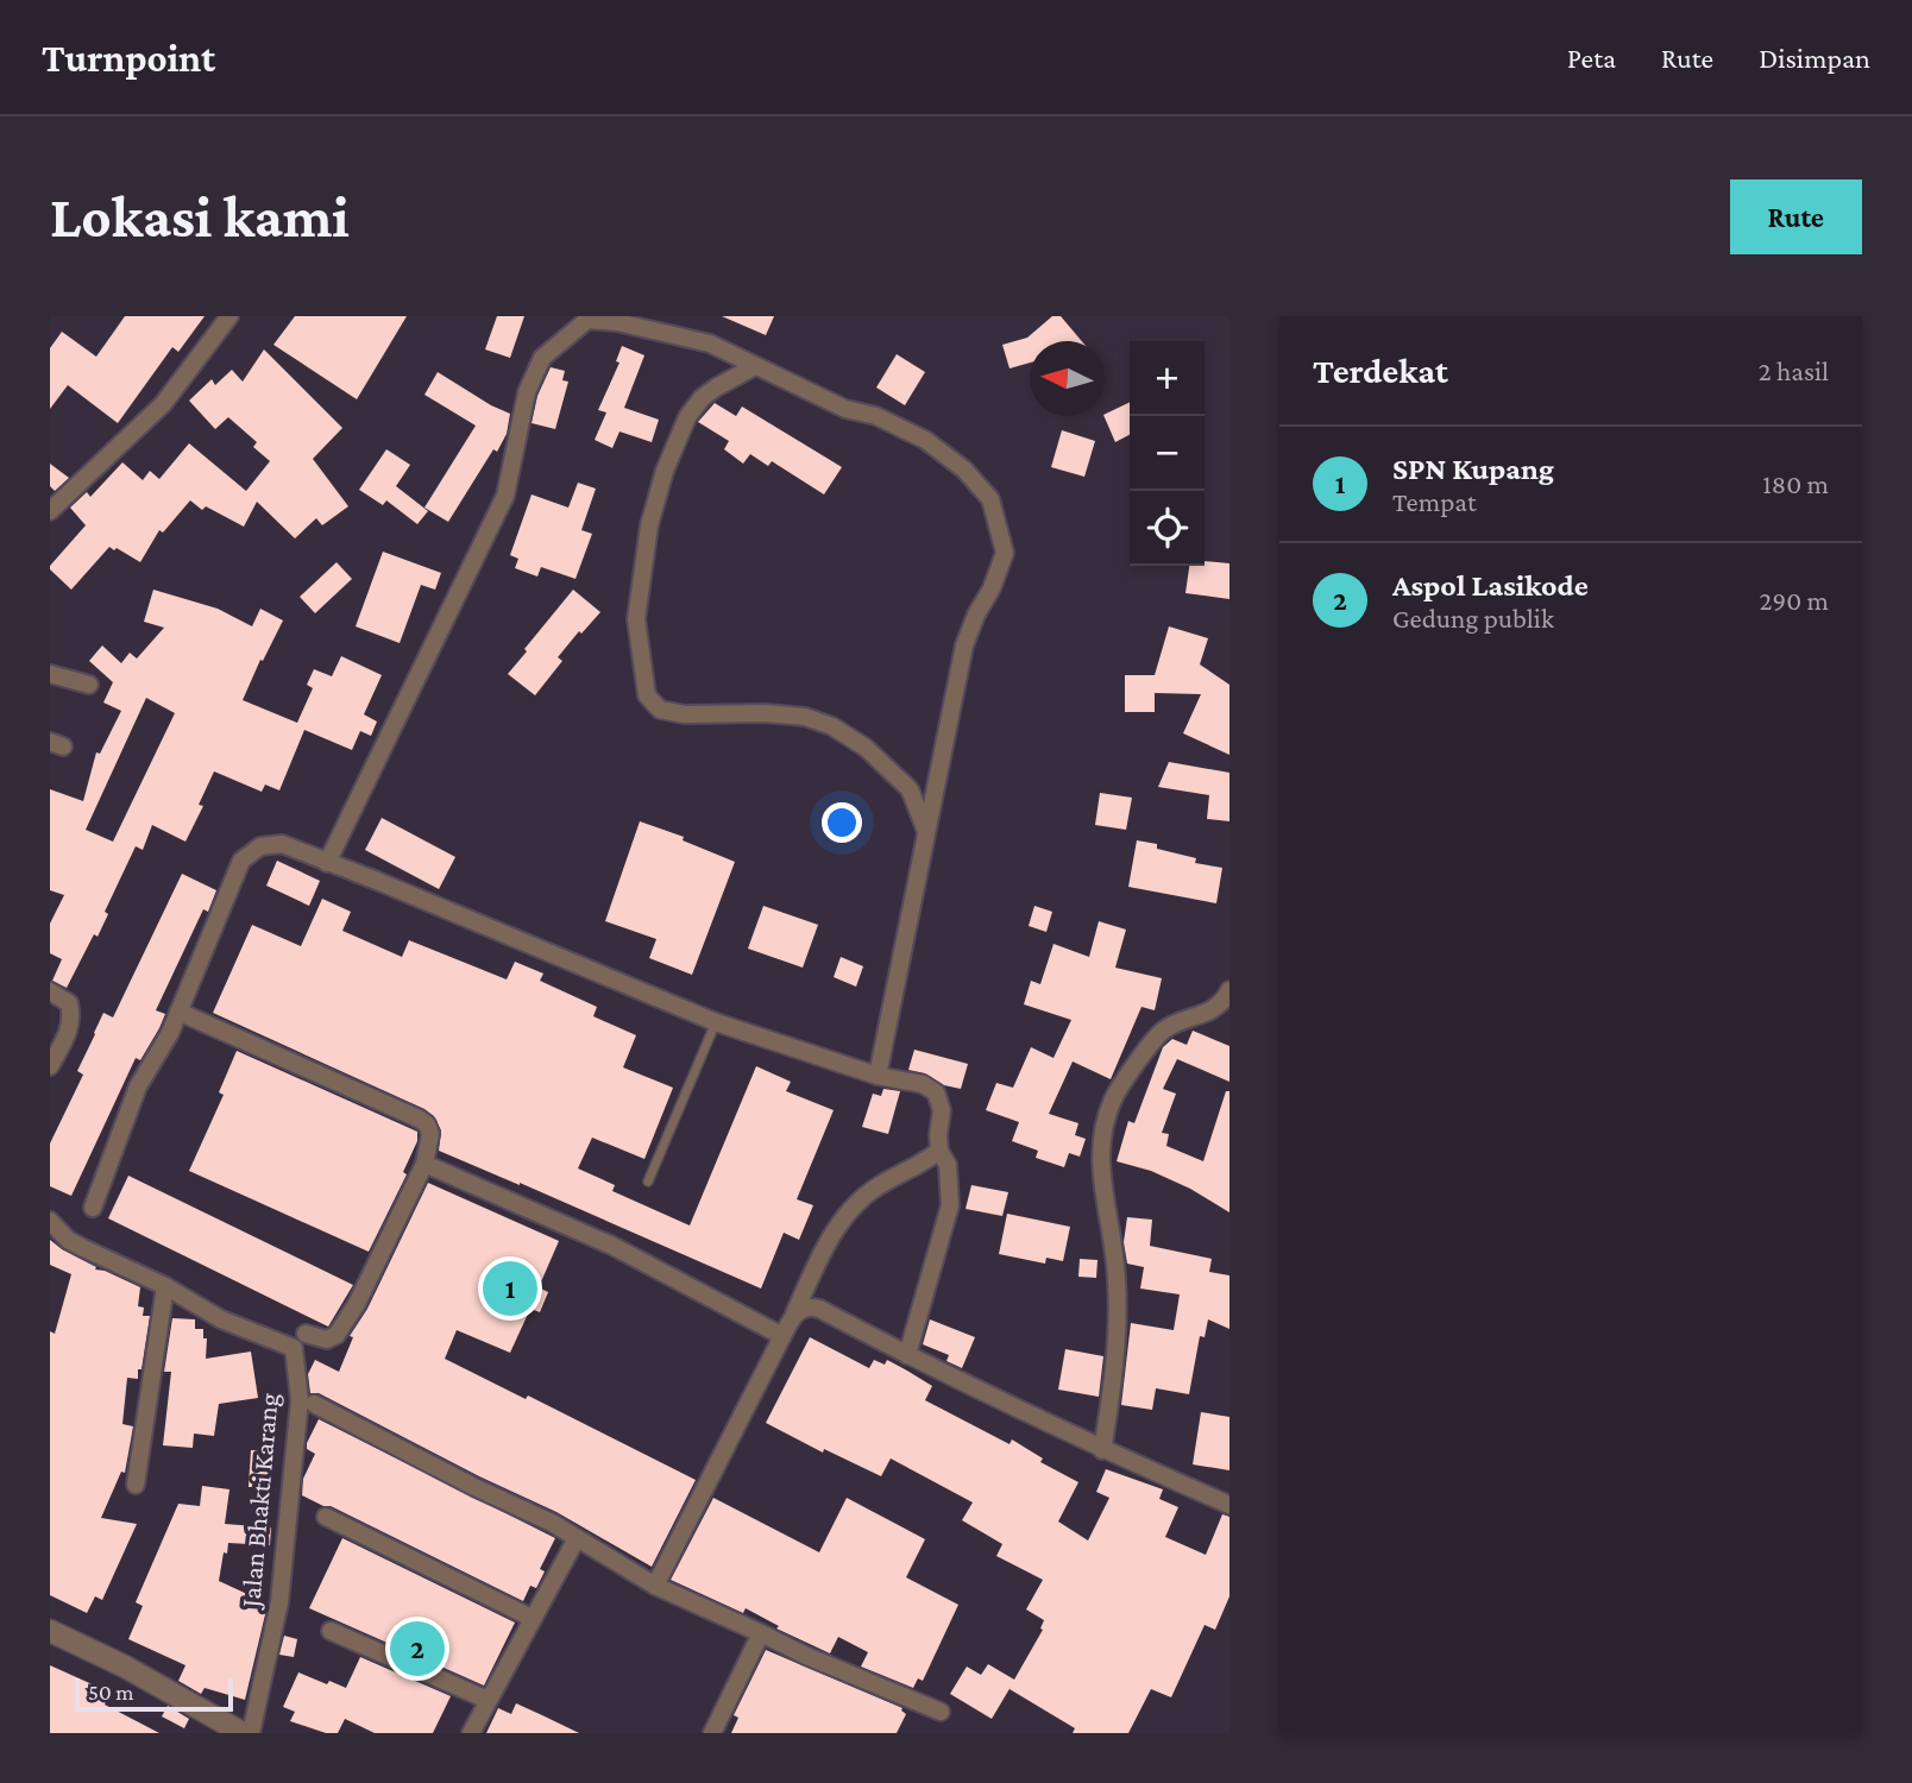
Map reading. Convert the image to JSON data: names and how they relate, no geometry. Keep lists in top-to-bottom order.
{
  "streets": {
    "street": ["Jalan Bhakti Karang"]
  },
  "scale_bar": "50 m",
  "north": "left",
  "page": {
    "header": "Turnpoint",
    "nav": ["Peta", "Rute", "Disimpan"],
    "buttons": "Rute",
    "title": "Lokasi kami",
    "heading": ["Terdekat", "2 hasil"],
    "map_buttons": ["+", "−"],
    "list": [
      {
        "mark": "1",
        "name": "SPN Kupang",
        "note": "Tempat",
        "value": "180 m"
      },
      {
        "mark": "2",
        "name": "Aspol Lasikode",
        "note": "Gedung publik",
        "value": "290 m"
      }
    ],
    "pins": ["1", "2"],
    "scale": "50 m"
  }
}
